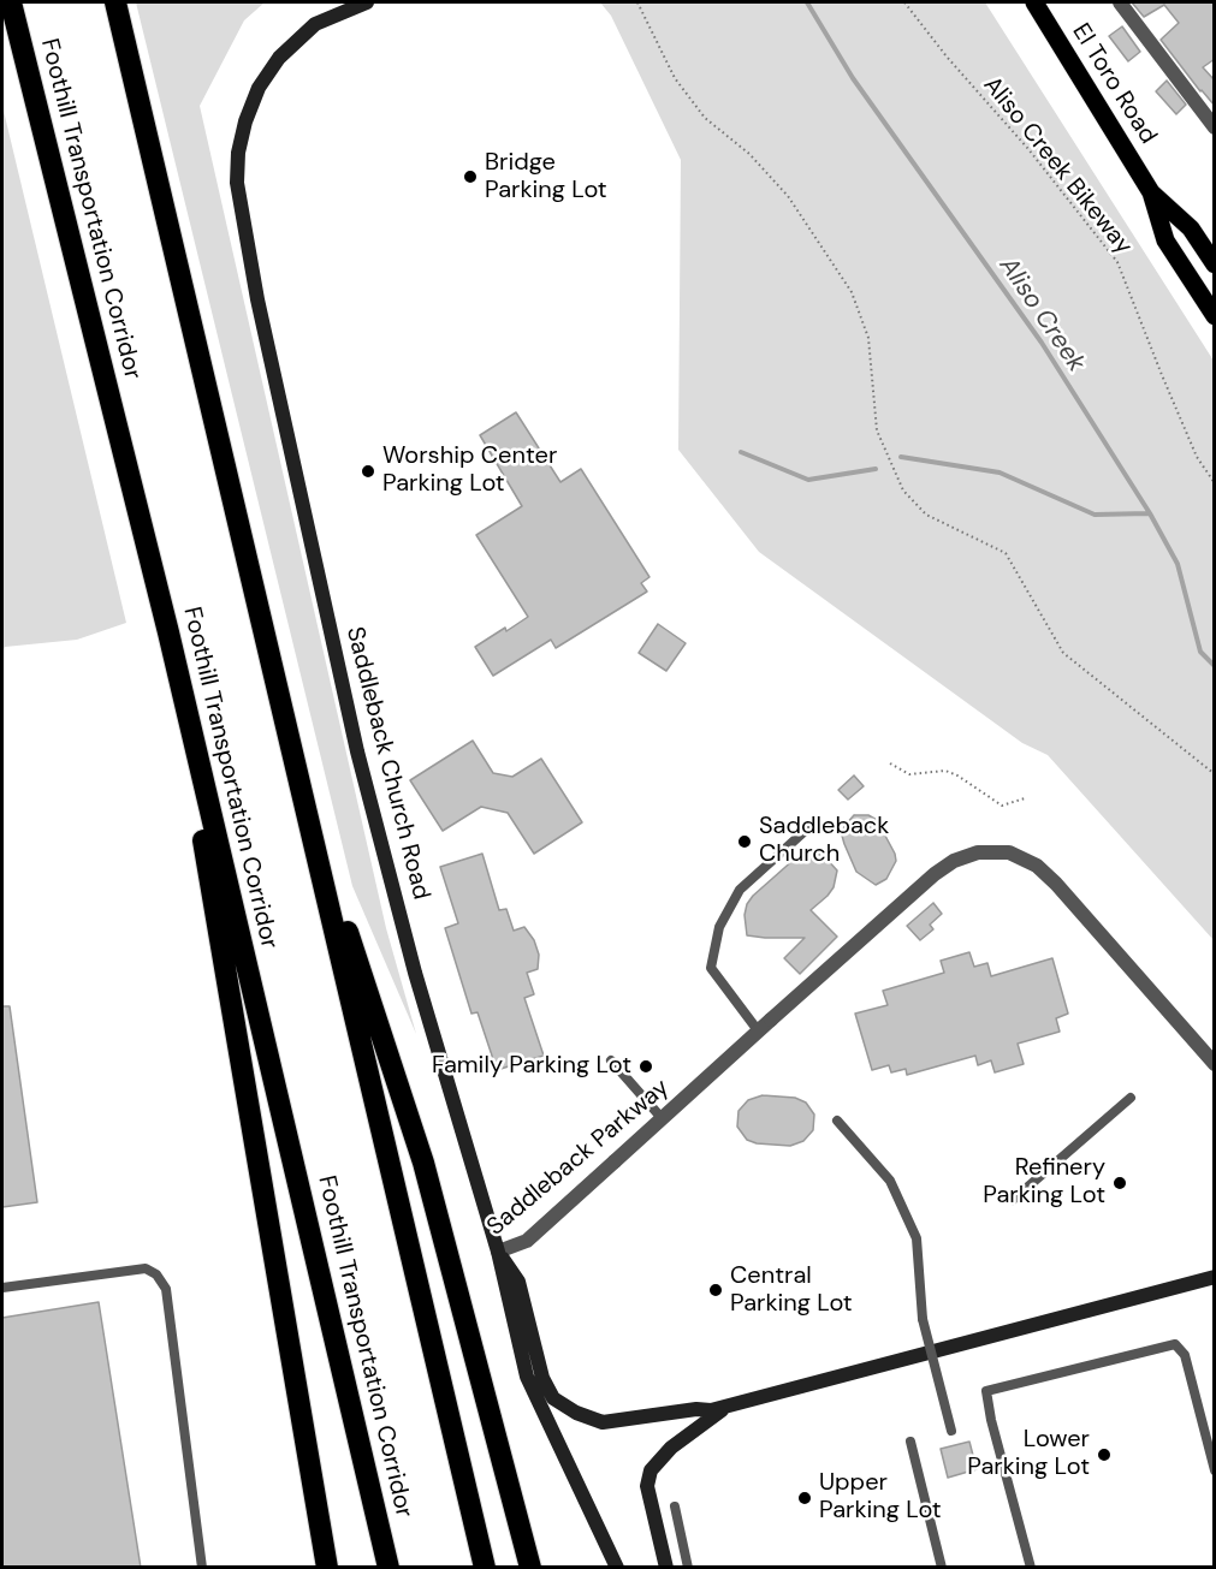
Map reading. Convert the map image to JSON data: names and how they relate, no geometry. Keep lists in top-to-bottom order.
{
  "streets": {
    "highway": ["Foothill Transportation Corridor"],
    "main road": ["El Toro Road", "Saddleback Church Road", "Saddleback Parkway"],
    "path": ["Aliso Creek Bikeway"]
  },
  "crossings": [
    ["Saddleback Church Road", "Saddleback Parkway"]
  ],
  "water": ["Aliso Creek"],
  "places": [
    "Bridge Parking Lot",
    "Worship Center Parking Lot",
    "Saddleback Church",
    "Family Parking Lot",
    "Refinery Parking Lot",
    "Central Parking Lot",
    "Lower Parking Lot",
    "Upper Parking Lot"
  ]
}
